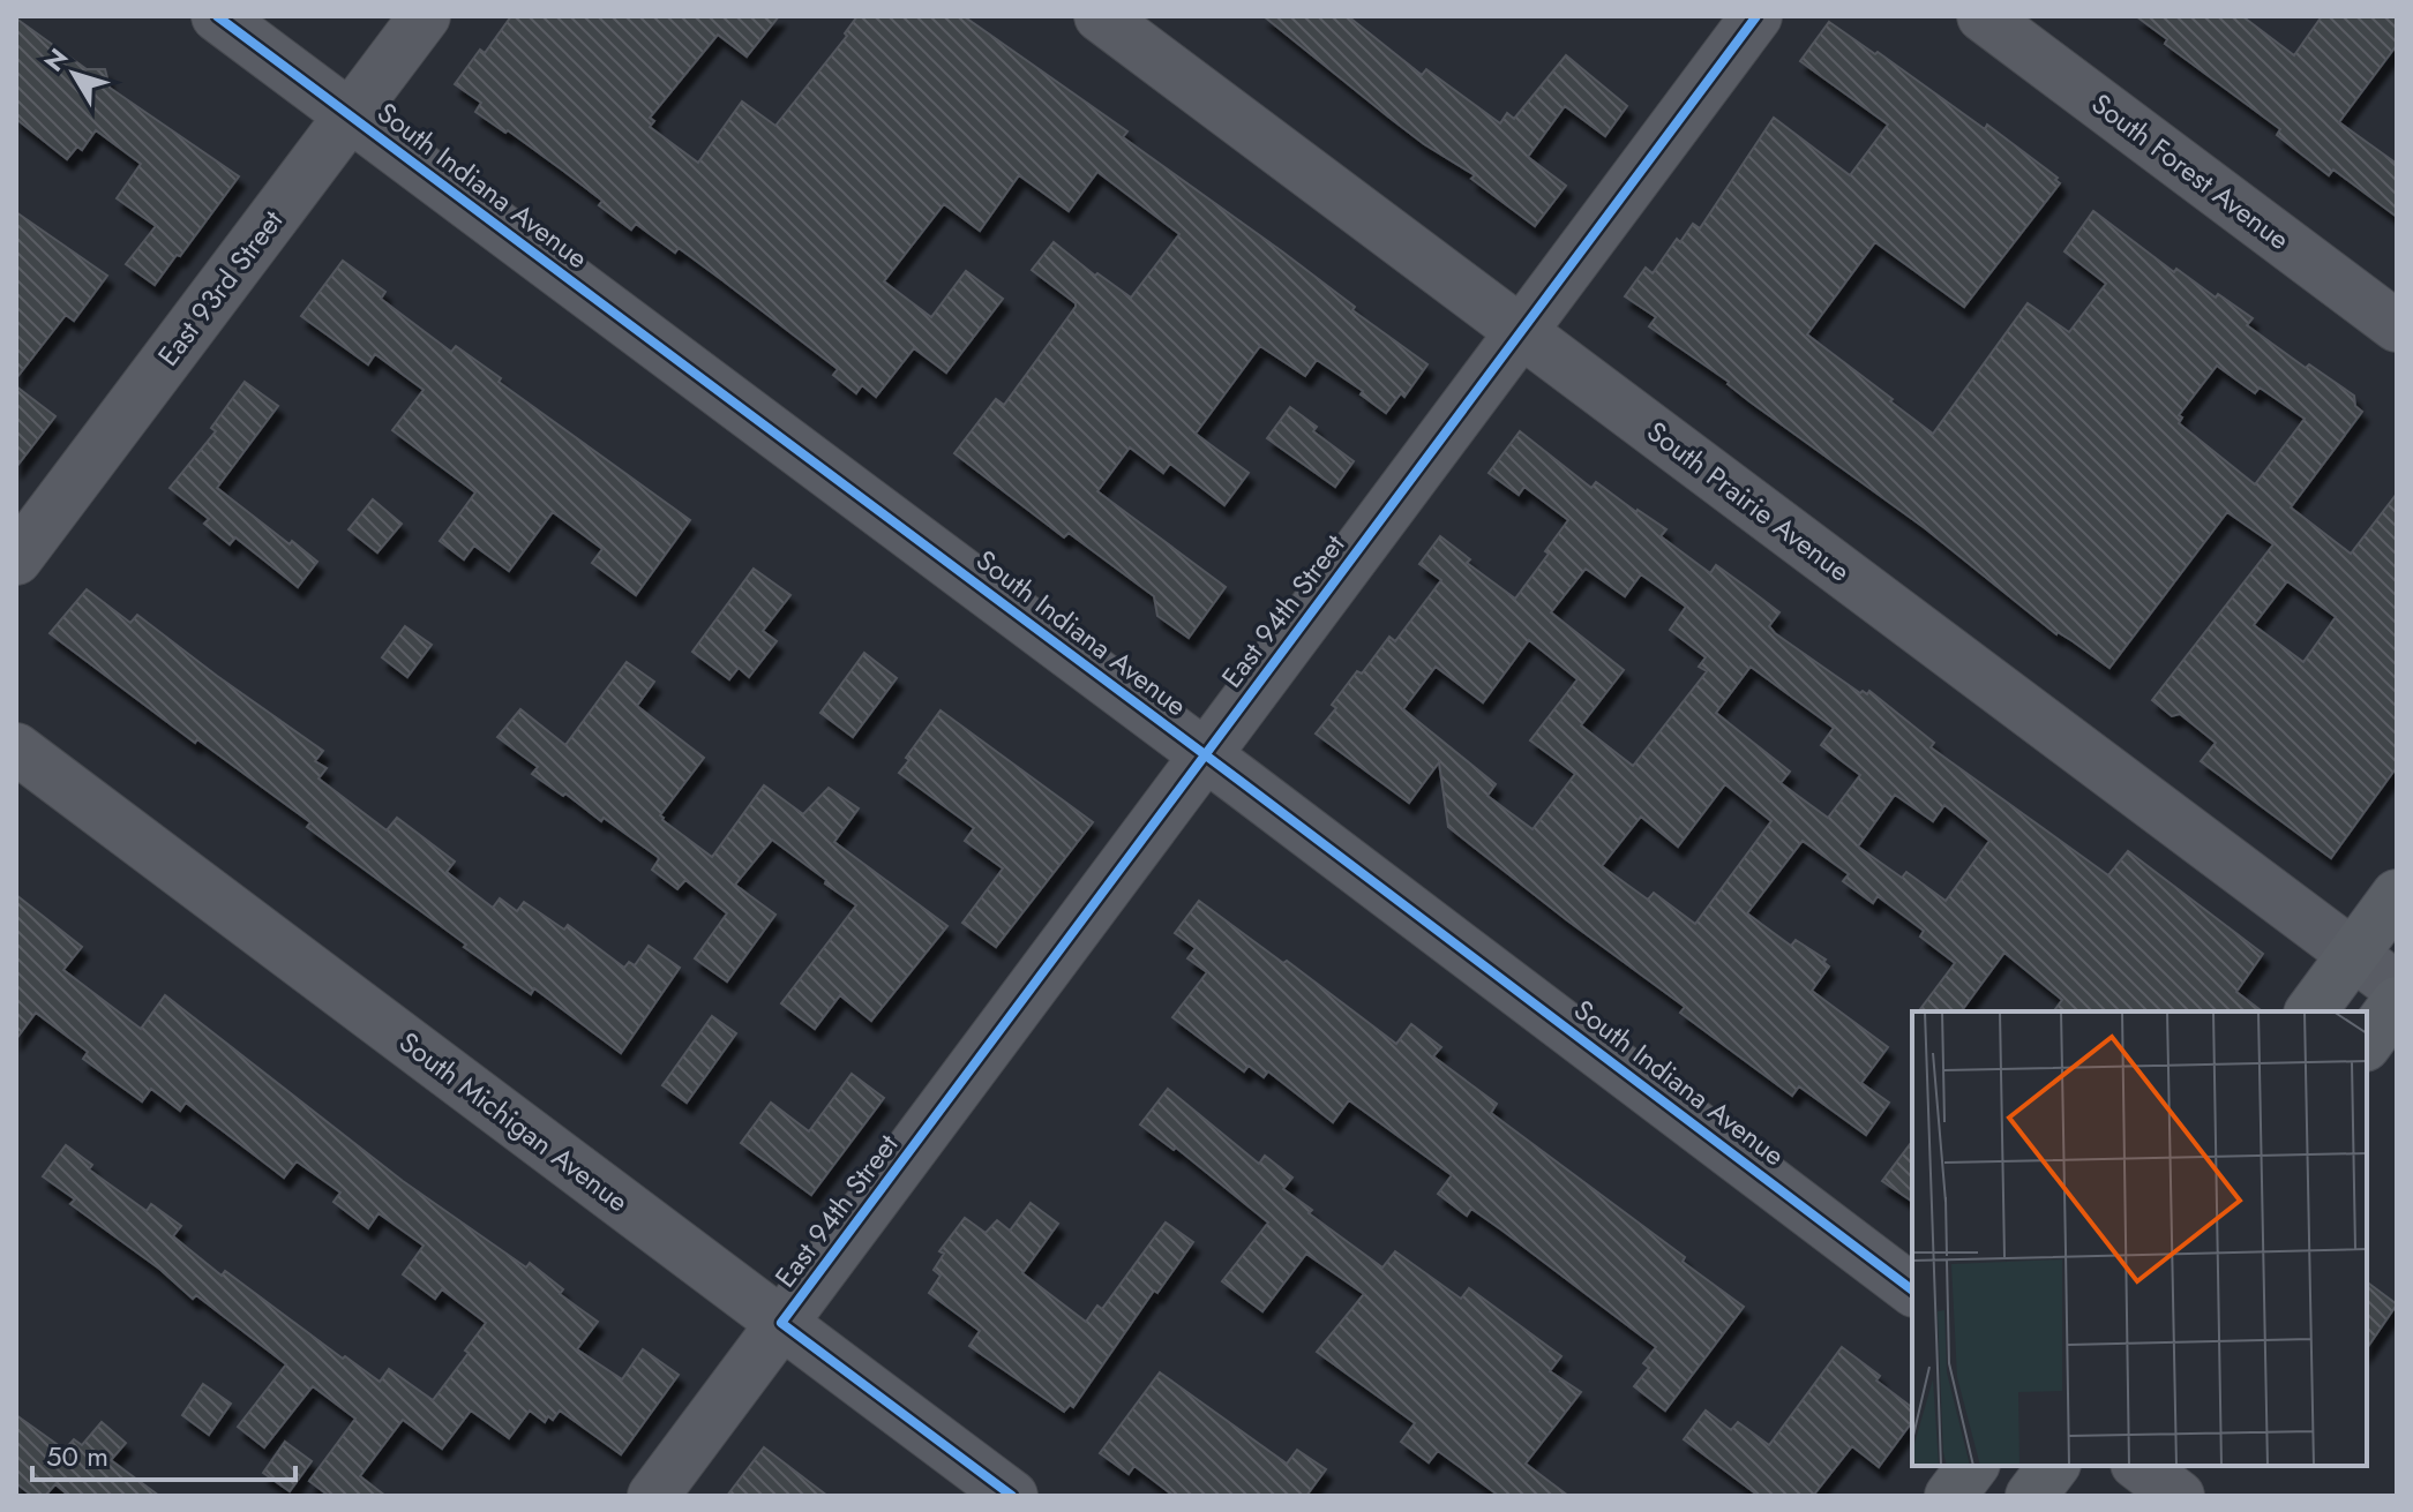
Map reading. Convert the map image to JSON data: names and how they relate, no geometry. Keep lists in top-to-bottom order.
{
  "streets": {
    "street": [
      "South Forest Avenue",
      "South Indiana Avenue",
      "East 93rd Street",
      "South Prairie Avenue",
      "East 94th Street",
      "South Michigan Avenue"
    ]
  },
  "crossings": [
    ["South Indiana Avenue", "East 93rd Street"],
    ["South Indiana Avenue", "East 94th Street"],
    ["South Prairie Avenue", "East 94th Street"],
    ["East 94th Street", "South Michigan Avenue"]
  ],
  "scale_bar": "50 m",
  "north": "top left"
}
